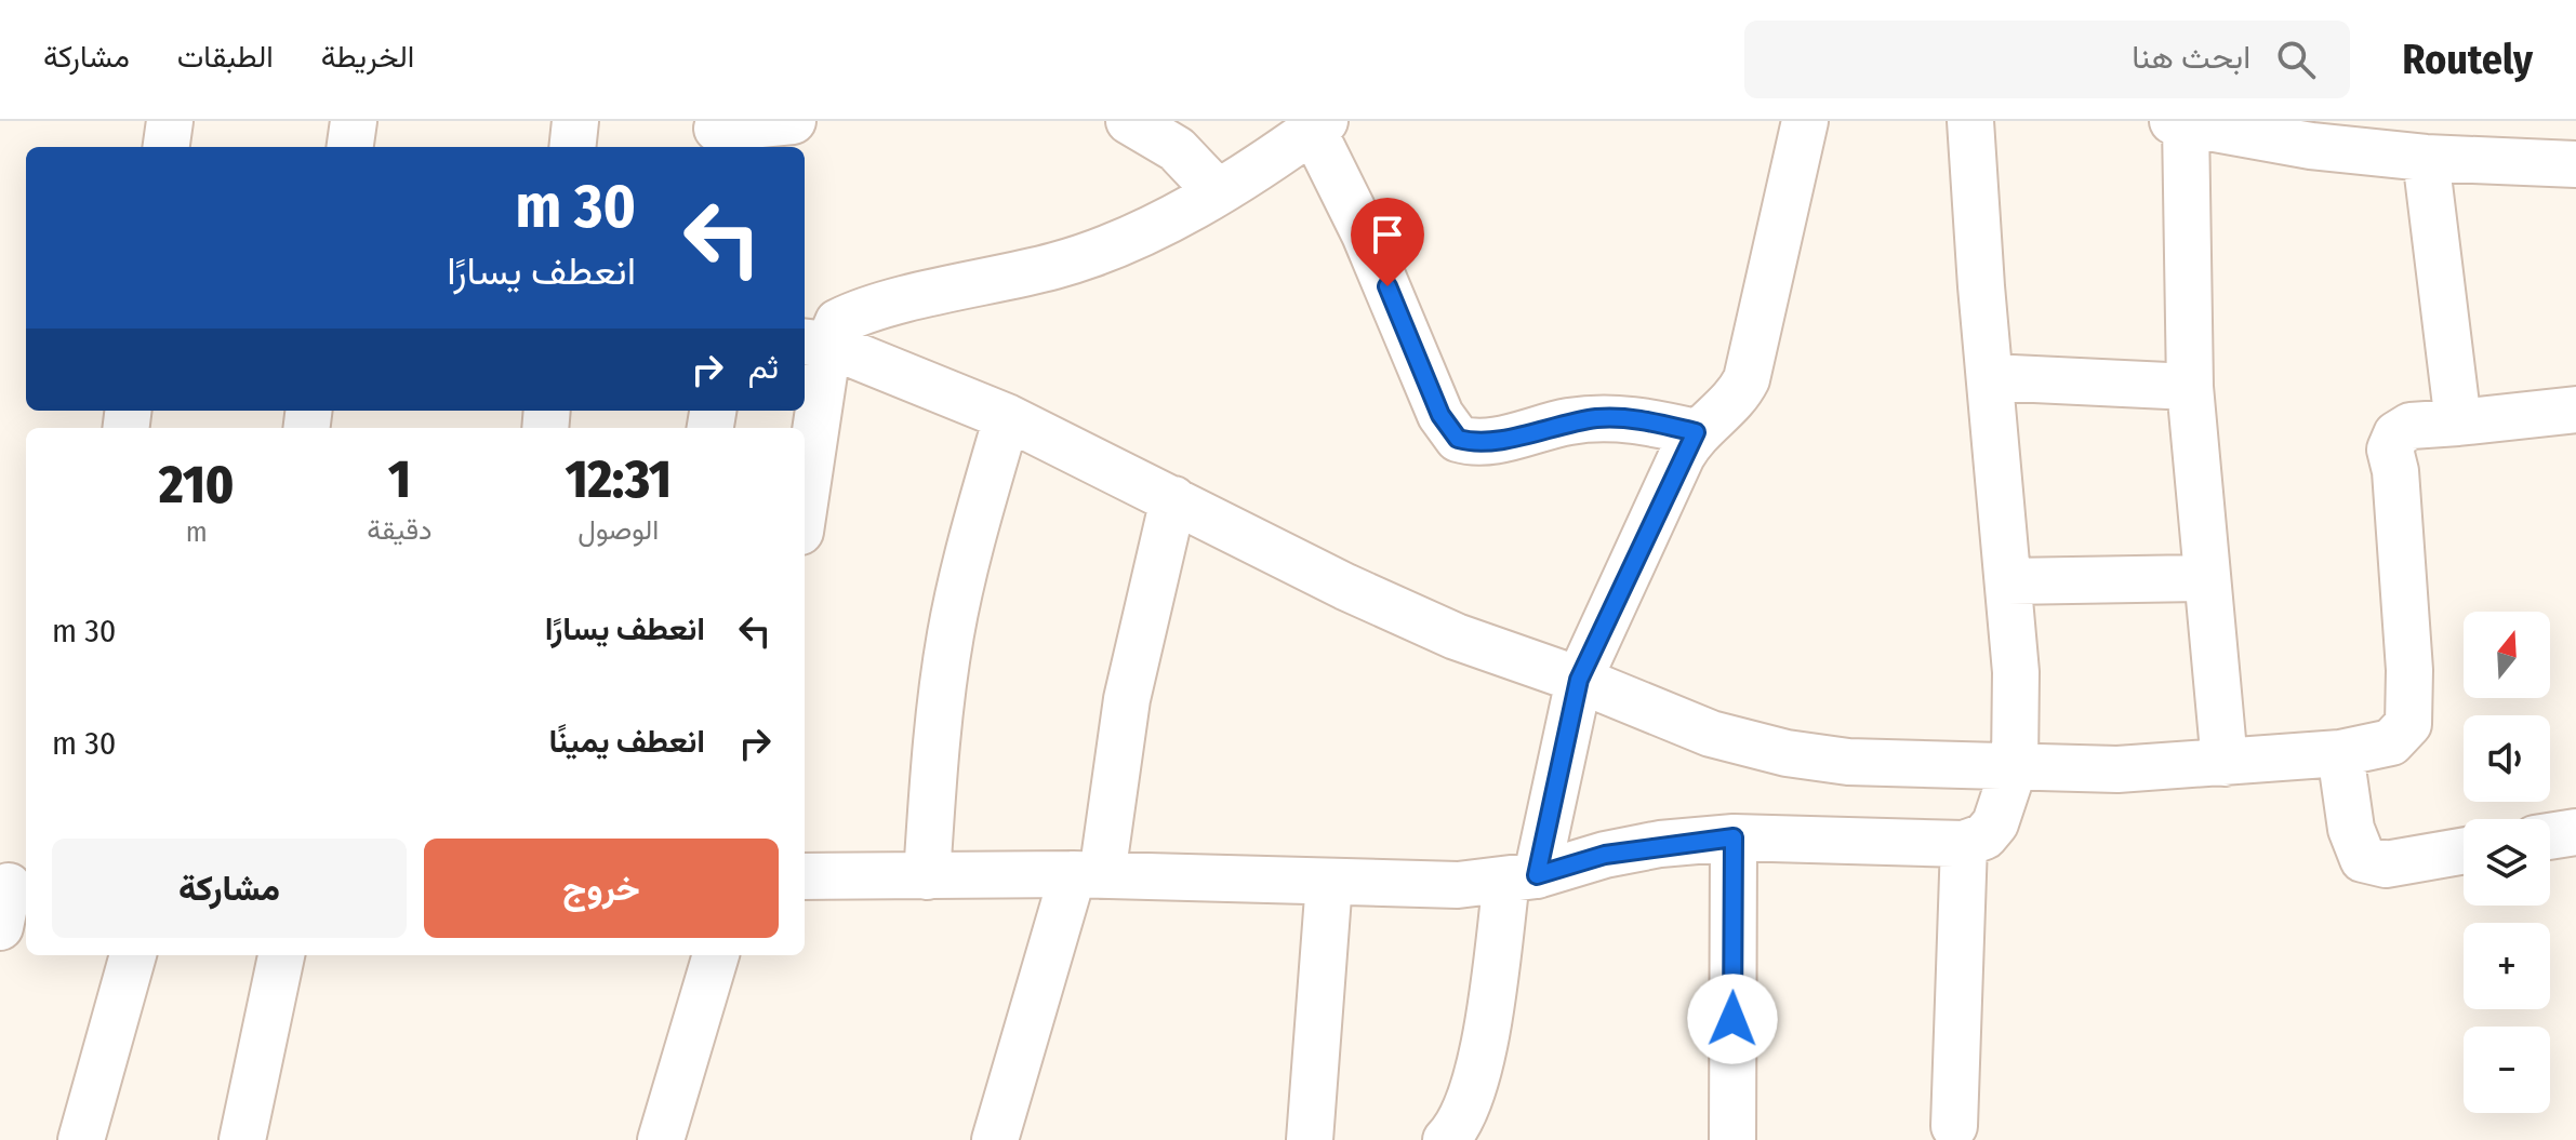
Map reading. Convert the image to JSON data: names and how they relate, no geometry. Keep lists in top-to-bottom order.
{
  "north": "top",
  "page": {
    "header": "Routely",
    "search": "ابحث هنا",
    "nav": ["الخريطة", "الطبقات", "مشاركة"],
    "turn": ["30 m", "انعطف يسارًا"],
    "then": "ثم",
    "eta": [
      "12:31",
      "الوصول",
      "1",
      "دقيقة",
      "210",
      "m"
    ],
    "list": [
      {
        "name": "انعطف يسارًا",
        "value": "30 m"
      },
      {
        "name": "انعطف يمينًا",
        "value": "30 m"
      }
    ],
    "map_buttons": ["+", "−"],
    "buttons": ["خروج", "مشاركة"]
  }
}
